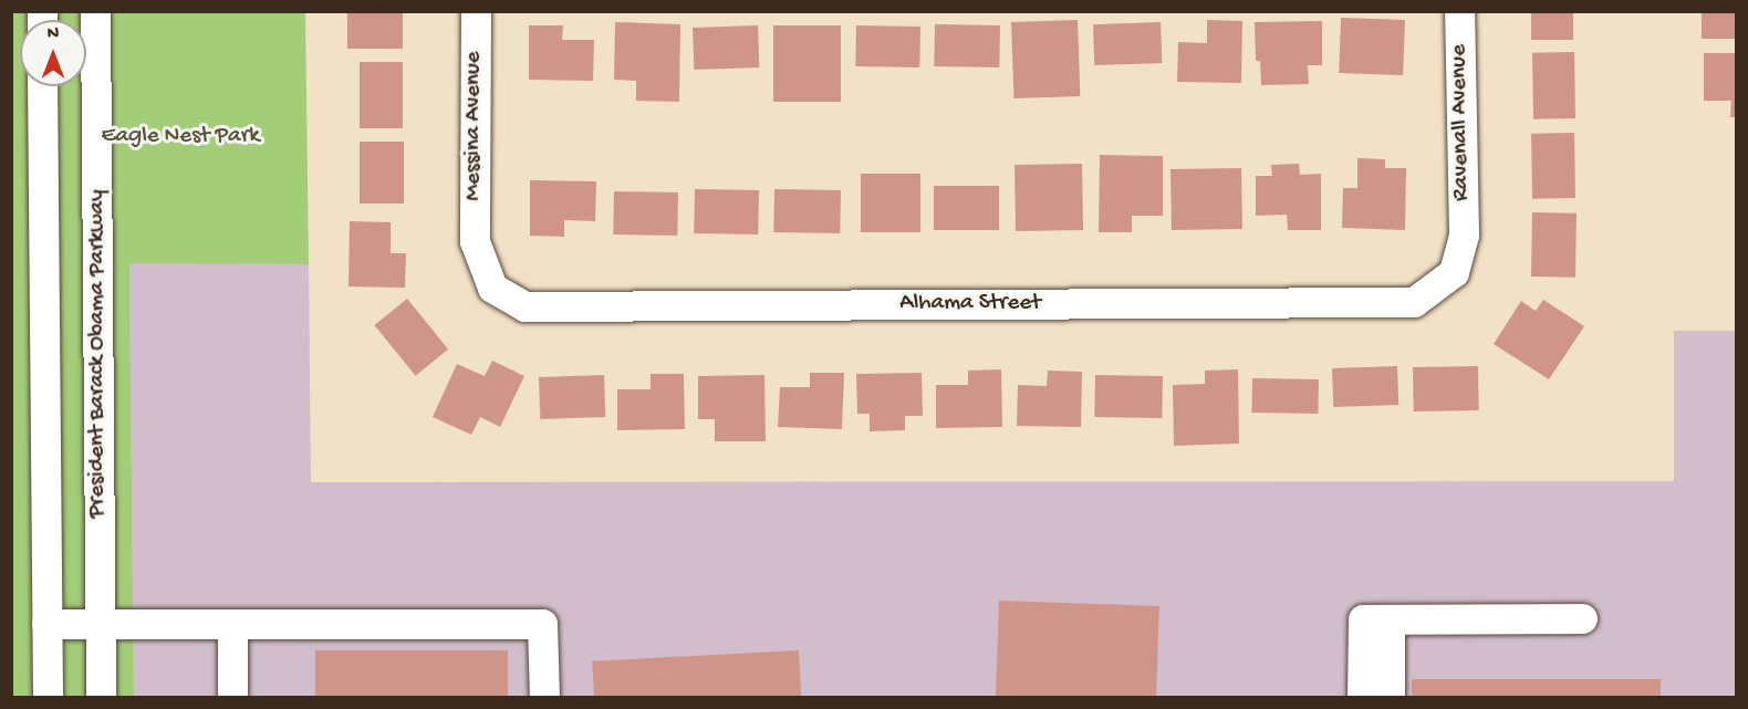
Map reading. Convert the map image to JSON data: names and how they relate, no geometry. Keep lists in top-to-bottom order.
{
  "streets": {
    "street": [
      "Ravenall Avenue",
      "Messina Avenue",
      "Alhama Street",
      "President Barack Obama Parkway"
    ]
  },
  "crossings": [
    ["Ravenall Avenue", "Alhama Street"],
    ["Messina Avenue", "Alhama Street"]
  ],
  "parks": ["Eagle Nest Park"],
  "north": "top"
}
